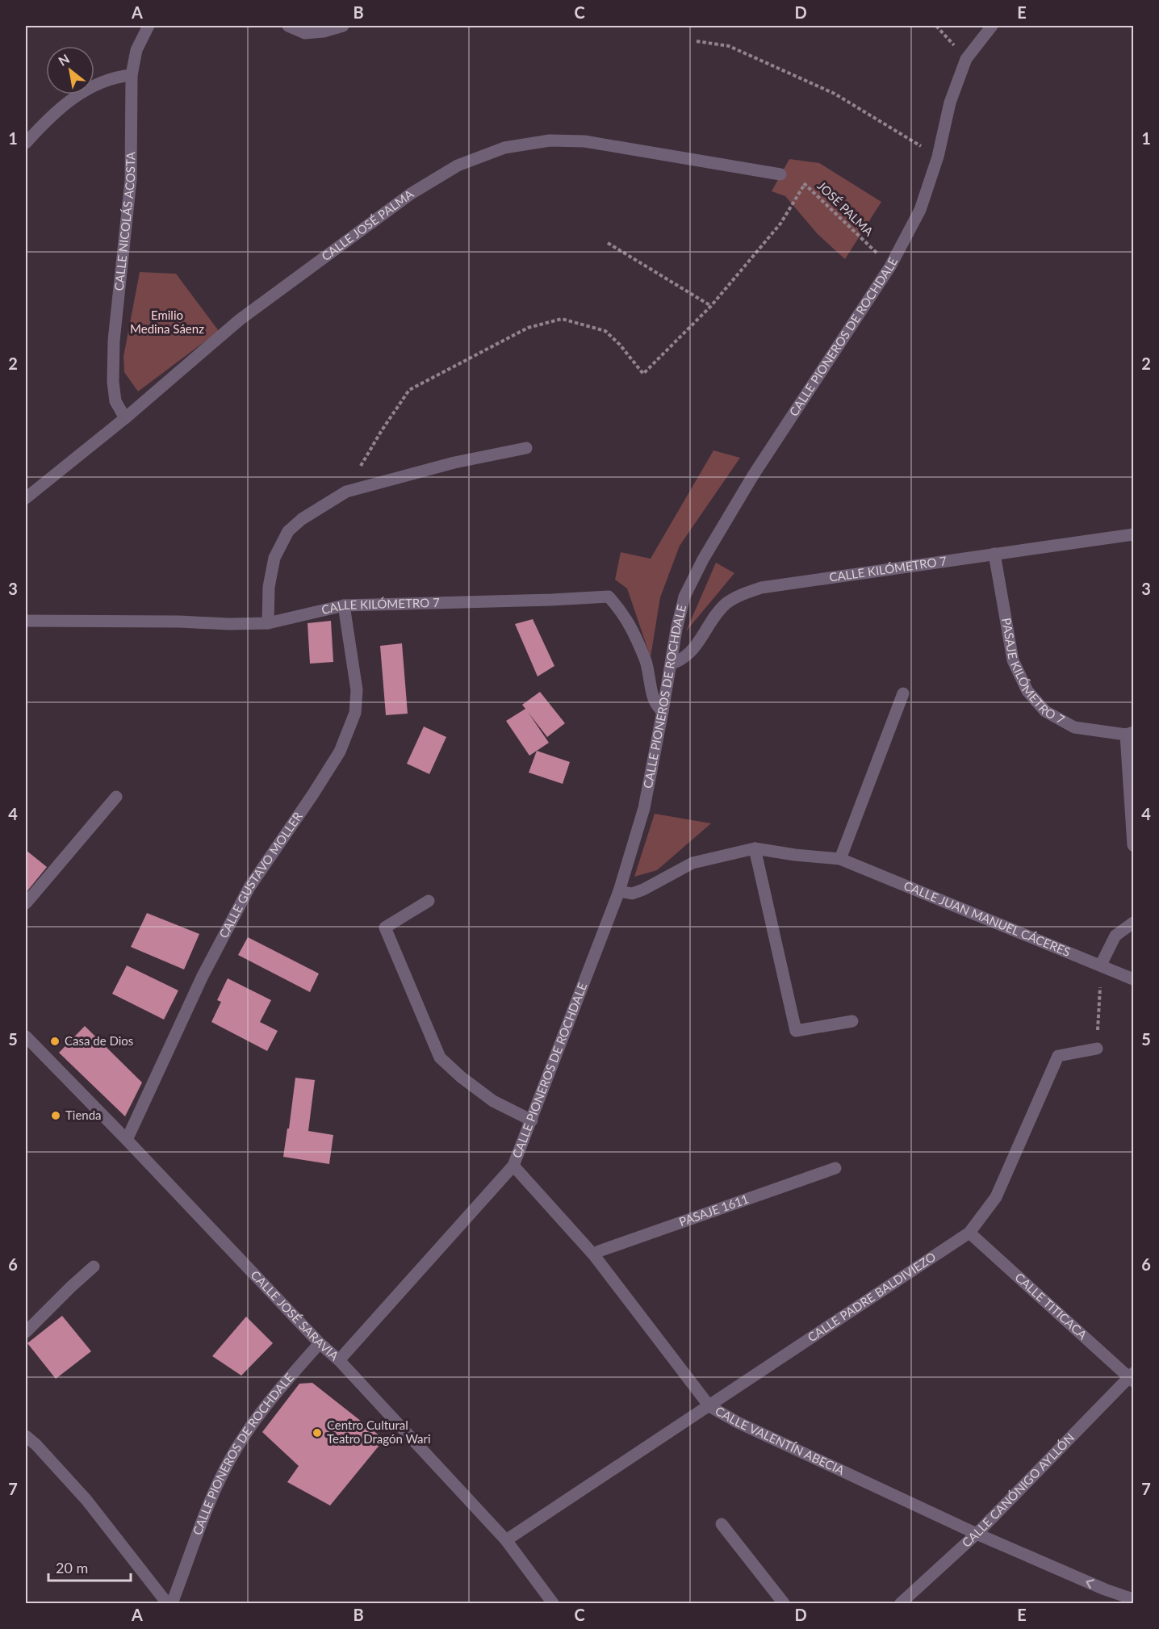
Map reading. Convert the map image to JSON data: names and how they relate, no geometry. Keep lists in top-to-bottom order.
{
  "streets": {
    "street": [
      "CALLE NICOLÁS ACOSTA",
      "CALLE JOSÉ PALMA",
      "CALLE PIONEROS DE ROCHDALE",
      "CALLE KILÓMETRO 7",
      "PASAJE KILÓMETRO 7",
      "CALLE GUSTAVO MOLLER",
      "CALLE JUAN MANUEL CÁCERES",
      "PASAJE 1611",
      "CALLE PADRE BALDIVIEZO",
      "CALLE TITICACA",
      "CALLE JOSÉ SARAVIA",
      "CALLE VALENTÍN ABECIA",
      "CALLE CANÓNIGO AYLLÓN"
    ],
    "path": ["JOSÉ PALMA"]
  },
  "crossings": [
    ["JOSÉ PALMA", "CALLE JOSÉ PALMA"],
    ["JOSÉ PALMA", "CALLE PIONEROS DE ROCHDALE"],
    ["CALLE NICOLÁS ACOSTA", "CALLE JOSÉ PALMA"],
    ["CALLE PIONEROS DE ROCHDALE", "CALLE KILÓMETRO 7"],
    ["CALLE PIONEROS DE ROCHDALE", "CALLE JUAN MANUEL CÁCERES"],
    ["CALLE PIONEROS DE ROCHDALE", "CALLE JOSÉ SARAVIA"],
    ["CALLE PIONEROS DE ROCHDALE", "CALLE VALENTÍN ABECIA"],
    ["CALLE KILÓMETRO 7", "PASAJE KILÓMETRO 7"],
    ["CALLE KILÓMETRO 7", "CALLE GUSTAVO MOLLER"],
    ["CALLE GUSTAVO MOLLER", "CALLE JOSÉ SARAVIA"],
    ["PASAJE 1611", "CALLE VALENTÍN ABECIA"],
    ["CALLE PADRE BALDIVIEZO", "CALLE TITICACA"],
    ["CALLE PADRE BALDIVIEZO", "CALLE JOSÉ SARAVIA"],
    ["CALLE PADRE BALDIVIEZO", "CALLE VALENTÍN ABECIA"],
    ["CALLE TITICACA", "CALLE CANÓNIGO AYLLÓN"],
    ["CALLE VALENTÍN ABECIA", "CALLE CANÓNIGO AYLLÓN"]
  ],
  "parks": ["Emilio Medina Sáenz"],
  "places": ["Casa de Dios", "Tienda", "Centro Cultural Teatro Dragón Wari"],
  "scale_bar": "20 m",
  "north": "top left",
  "grid": {
    "columns": [
      "A",
      "B",
      "C",
      "D",
      "E"
    ],
    "rows": [
      "1",
      "2",
      "3",
      "4",
      "5",
      "6",
      "7"
    ]
  }
}
